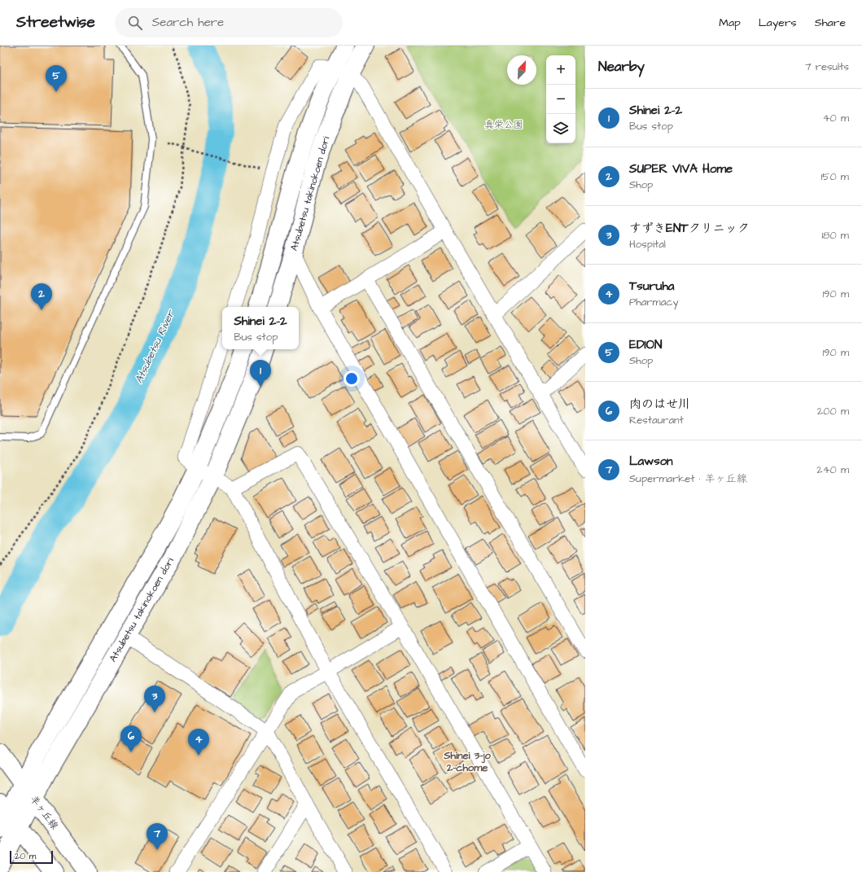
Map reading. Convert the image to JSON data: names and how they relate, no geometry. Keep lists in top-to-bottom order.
{
  "streets": {
    "main road": ["Atsubetsu takinokoen dori", "羊ヶ丘線"]
  },
  "crossings": [
    ["Atsubetsu takinokoen dori", "羊ヶ丘線"]
  ],
  "districts": ["Shinei 3-jo 2-chome"],
  "water": ["Atsubetsu River"],
  "parks": ["真栄公園"],
  "scale_bar": "20 m",
  "north": "top right",
  "page": {
    "header": "Streetwise",
    "search": "Search here",
    "nav": ["Map", "Layers", "Share"],
    "heading": ["Nearby", "7 results"],
    "map_buttons": ["+", "−"],
    "pins": [
      "5",
      "2",
      "1",
      "3",
      "6",
      "4",
      "7"
    ],
    "list": [
      {
        "mark": "1",
        "name": "Shinei 2-2",
        "note": "Bus stop",
        "value": "40 m"
      },
      {
        "mark": "2",
        "name": "SUPER VIVA Home",
        "note": "Shop",
        "value": "150 m"
      },
      {
        "mark": "3",
        "name": "すずきENTクリニック",
        "note": "Hospital",
        "value": "180 m"
      },
      {
        "mark": "4",
        "name": "Tsuruha",
        "note": "Pharmacy",
        "value": "190 m"
      },
      {
        "mark": "5",
        "name": "EDION",
        "note": "Shop",
        "value": "190 m"
      },
      {
        "mark": "6",
        "name": "肉のはせ川",
        "note": "Restaurant",
        "value": "200 m"
      },
      {
        "mark": "7",
        "name": "Lawson",
        "note": "Supermarket · 羊ヶ丘線",
        "value": "240 m"
      }
    ],
    "popup": ["Shinei 2-2", "Bus stop"],
    "scale": "20 m"
  }
}
